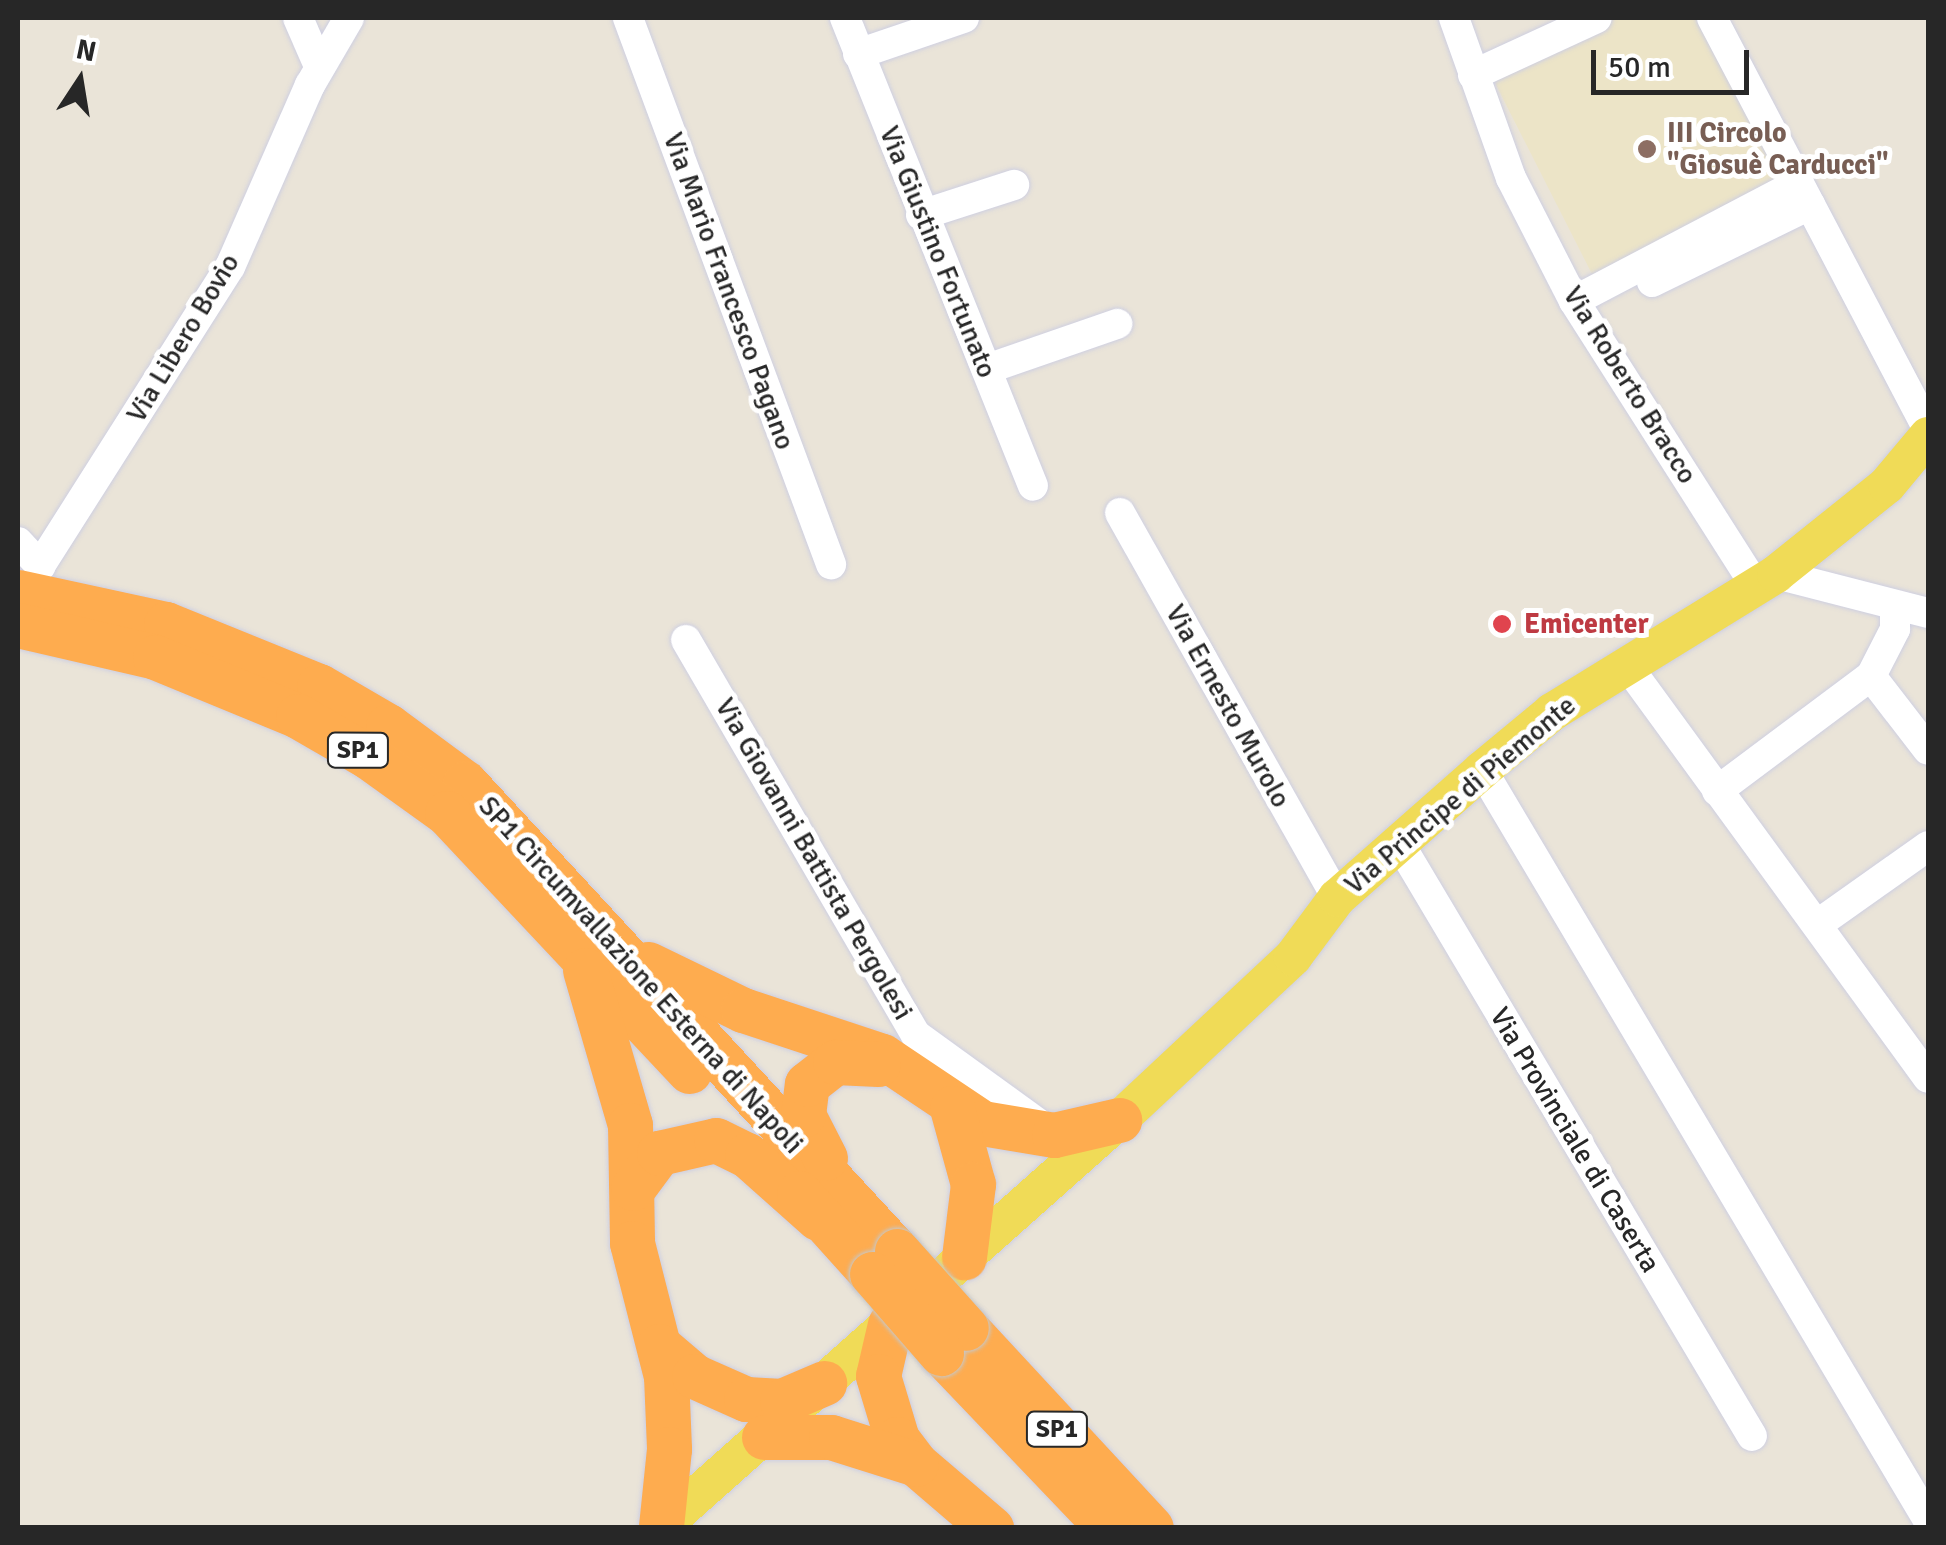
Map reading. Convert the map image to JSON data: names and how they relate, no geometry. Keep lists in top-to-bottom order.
{
  "streets": {
    "highway": ["SP1", "SP1 Circumvallazione Esterna di Napoli"],
    "main road": ["Via Principe di Piemonte"],
    "street": [
      "Via Giustino Fortunato",
      "Via Mario Francesco Pagano",
      "Via Libero Bovio",
      "Via Roberto Bracco",
      "Via Ernesto Murolo",
      "Via Giovanni Battista Pergolesi",
      "Via Provinciale di Caserta"
    ]
  },
  "crossings": [
    ["Via Libero Bovio", "SP1 Circumvallazione Esterna di Napoli"],
    ["Via Roberto Bracco", "Via Principe di Piemonte"],
    ["Via Ernesto Murolo", "Via Principe di Piemonte"],
    ["Via Principe di Piemonte", "Via Provinciale di Caserta"]
  ],
  "places": ["III Circolo \"Giosuè Carducci\"", "Emicenter"],
  "scale_bar": "50 m",
  "north": "top"
}
